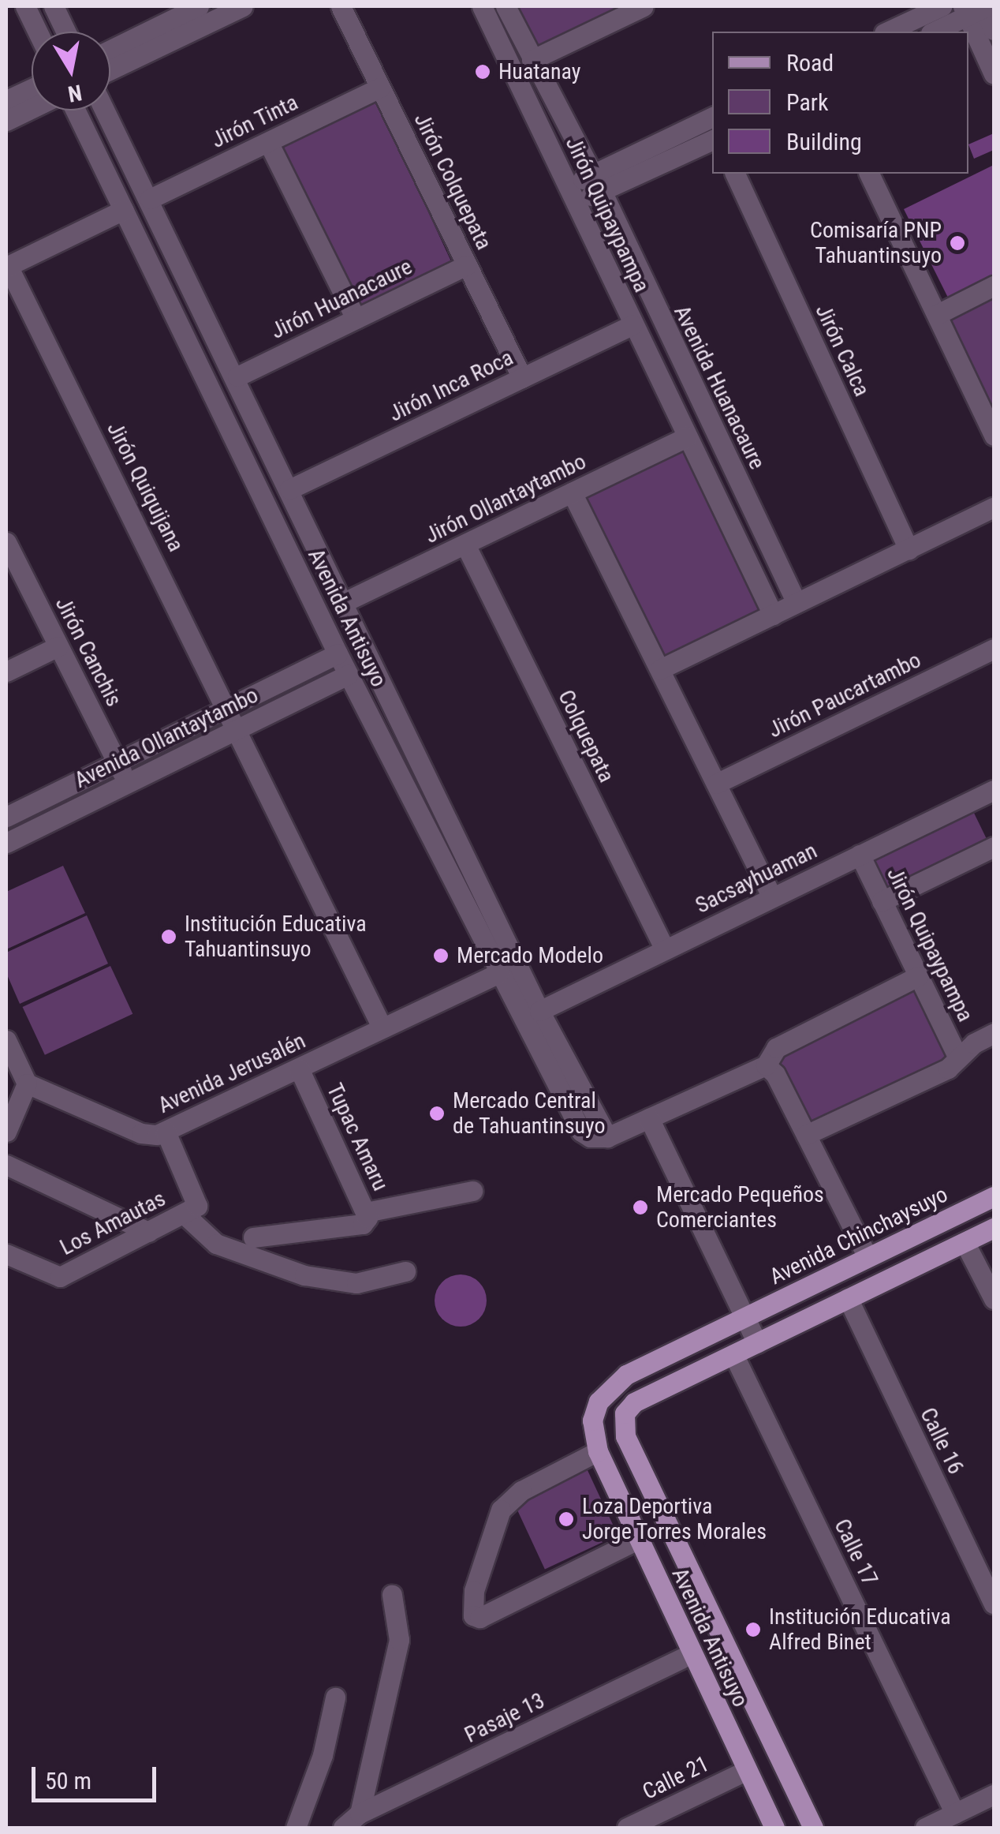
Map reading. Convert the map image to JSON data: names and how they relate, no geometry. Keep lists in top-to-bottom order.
{
  "streets": {
    "main road": ["Avenida Antisuyo", "Avenida Chinchaysuyo"],
    "street": [
      "Jirón Tinta",
      "Jirón Colquepata",
      "Jirón Quipaypampa",
      "Jirón Huanacaure",
      "Jirón Calca",
      "Jirón Inca Roca",
      "Avenida Huanacaure",
      "Jirón Quiquijana",
      "Jirón Ollantaytambo",
      "Jirón Canchis",
      "Jirón Paucartambo",
      "Colquepata",
      "Avenida Ollantaytambo",
      "Sacsayhuaman",
      "Avenida Jerusalén",
      "Tupac Amaru",
      "Los Amautas",
      "Calle 16",
      "Calle 17",
      "Pasaje 13",
      "Calle 21"
    ]
  },
  "crossings": [
    ["Jirón Tinta", "Jirón Colquepata"],
    ["Jirón Tinta", "Avenida Antisuyo"],
    ["Jirón Colquepata", "Jirón Huanacaure"],
    ["Jirón Colquepata", "Jirón Inca Roca"],
    ["Jirón Quipaypampa", "Jirón Inca Roca"],
    ["Jirón Quipaypampa", "Avenida Huanacaure"],
    ["Jirón Quipaypampa", "Jirón Ollantaytambo"],
    ["Jirón Quipaypampa", "Sacsayhuaman"],
    ["Jirón Huanacaure", "Avenida Antisuyo"],
    ["Jirón Inca Roca", "Avenida Antisuyo"],
    ["Jirón Quiquijana", "Avenida Ollantaytambo"],
    ["Jirón Quiquijana", "Avenida Jerusalén"],
    ["Jirón Ollantaytambo", "Avenida Antisuyo"],
    ["Jirón Ollantaytambo", "Colquepata"],
    ["Avenida Antisuyo", "Avenida Ollantaytambo"],
    ["Avenida Antisuyo", "Sacsayhuaman"],
    ["Avenida Antisuyo", "Avenida Jerusalén"],
    ["Avenida Antisuyo", "Avenida Chinchaysuyo"],
    ["Avenida Antisuyo", "Calle 17"],
    ["Avenida Antisuyo", "Pasaje 13"],
    ["Avenida Antisuyo", "Calle 21"],
    ["Jirón Canchis", "Avenida Ollantaytambo"],
    ["Colquepata", "Sacsayhuaman"],
    ["Avenida Jerusalén", "Tupac Amaru"]
  ],
  "places": [
    "Huatanay",
    "Comisaría PNP Tahuantinsuyo",
    "Institución Educativa Tahuantinsuyo",
    "Mercado Modelo",
    "Mercado Central de Tahuantinsuyo",
    "Mercado Pequeños Comerciantes",
    "Loza Deportiva Jorge Torres Morales",
    "Institución Educativa Alfred Binet"
  ],
  "legend": ["Road", "Park", "Building"],
  "scale_bar": "50 m",
  "north": "bottom"
}
